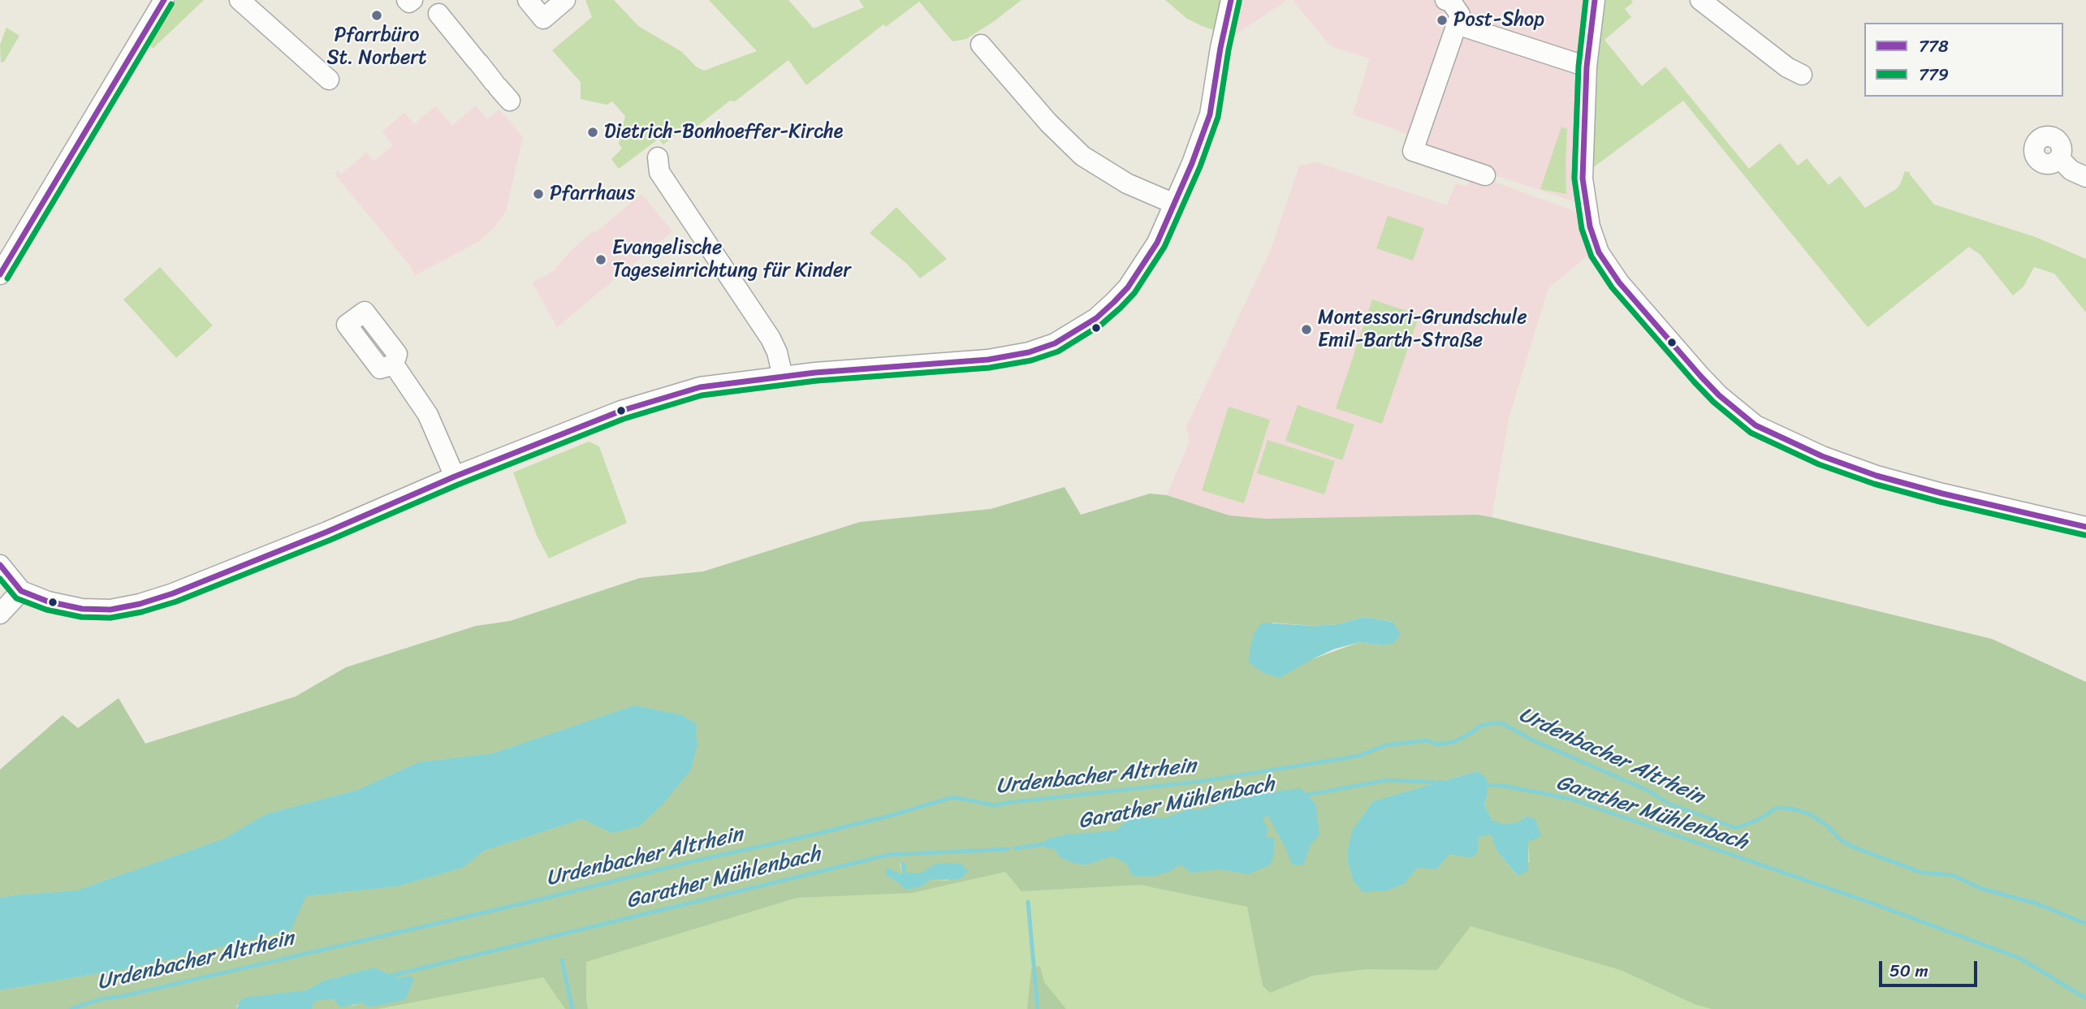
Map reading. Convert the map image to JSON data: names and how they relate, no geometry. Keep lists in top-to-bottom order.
{
  "water": ["Urdenbacher Altrhein", "Garather Mühlenbach"],
  "places": [
    "Pfarrbüro St. Norbert",
    "Post-Shop",
    "Dietrich-Bonhoeffer-Kirche",
    "Pfarrhaus",
    "Evangelische Tageseinrichtung für Kinder",
    "Montessori-Grundschule Emil-Barth-Straße"
  ],
  "lines": ["transit line 778", "transit line 779"],
  "legend": ["778", "779"],
  "scale_bar": "50 m"
}
